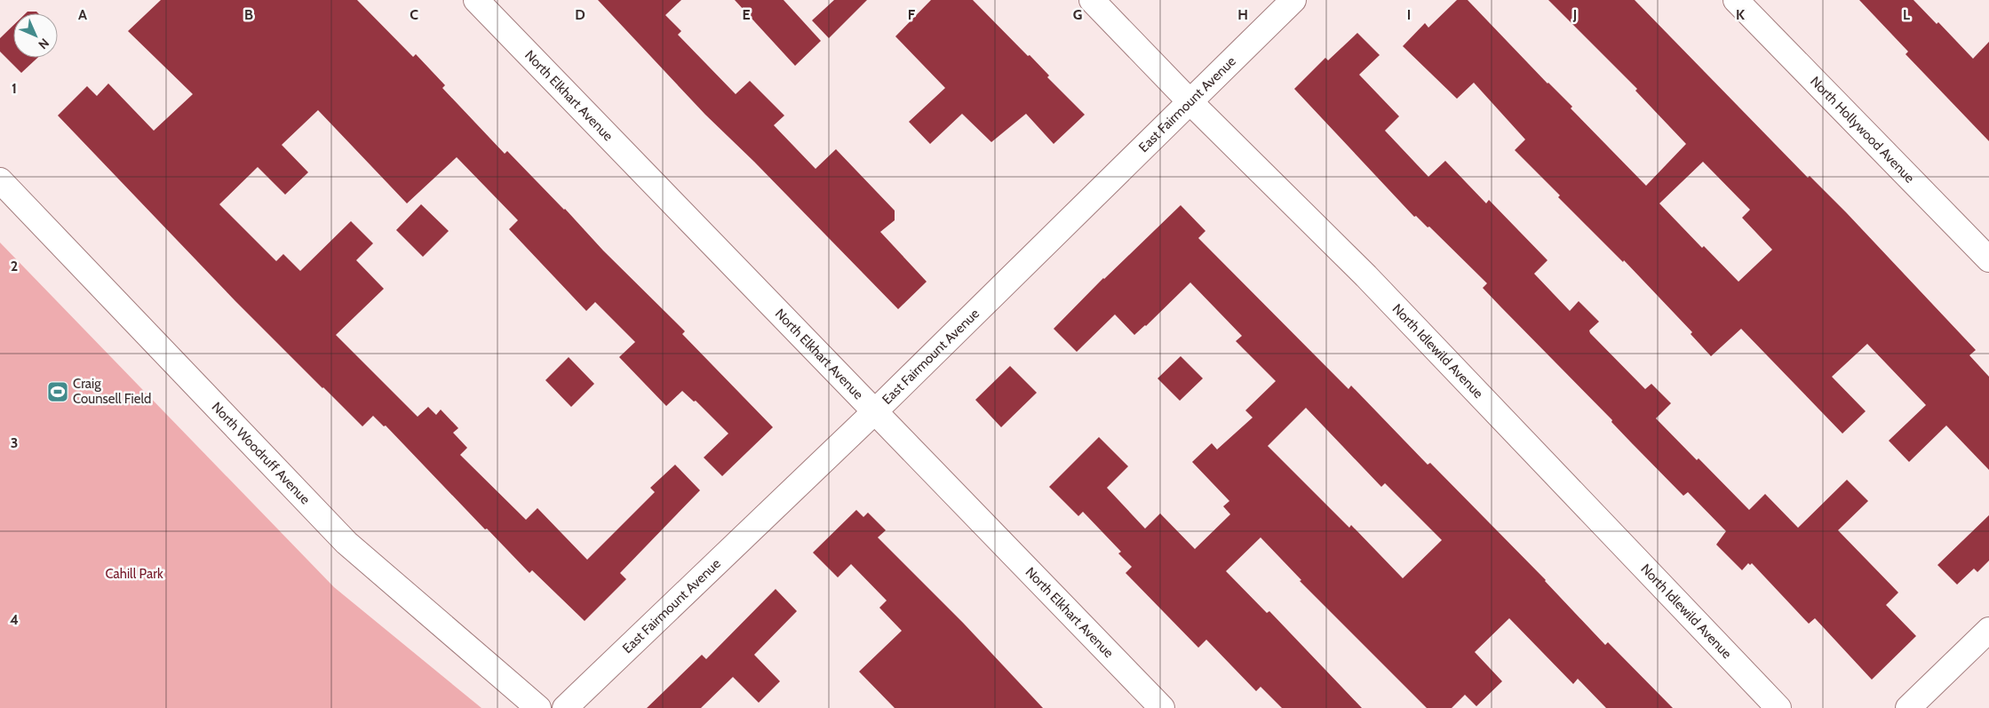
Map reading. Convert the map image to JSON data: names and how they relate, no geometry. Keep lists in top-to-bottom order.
{
  "streets": {
    "street": [
      "North Elkhart Avenue",
      "East Fairmount Avenue",
      "North Hollywood Avenue",
      "North Idlewild Avenue",
      "North Woodruff Avenue"
    ]
  },
  "crossings": [
    ["North Elkhart Avenue", "East Fairmount Avenue"],
    ["East Fairmount Avenue", "North Idlewild Avenue"]
  ],
  "parks": ["Cahill Park"],
  "places": {
    "sports": ["Craig Counsell Field"]
  },
  "north": "bottom right",
  "grid": {
    "columns": [
      "A",
      "B",
      "C",
      "D",
      "E",
      "F",
      "G",
      "H",
      "I",
      "J",
      "K",
      "L"
    ],
    "rows": [
      "1",
      "2",
      "3",
      "4"
    ]
  }
}
